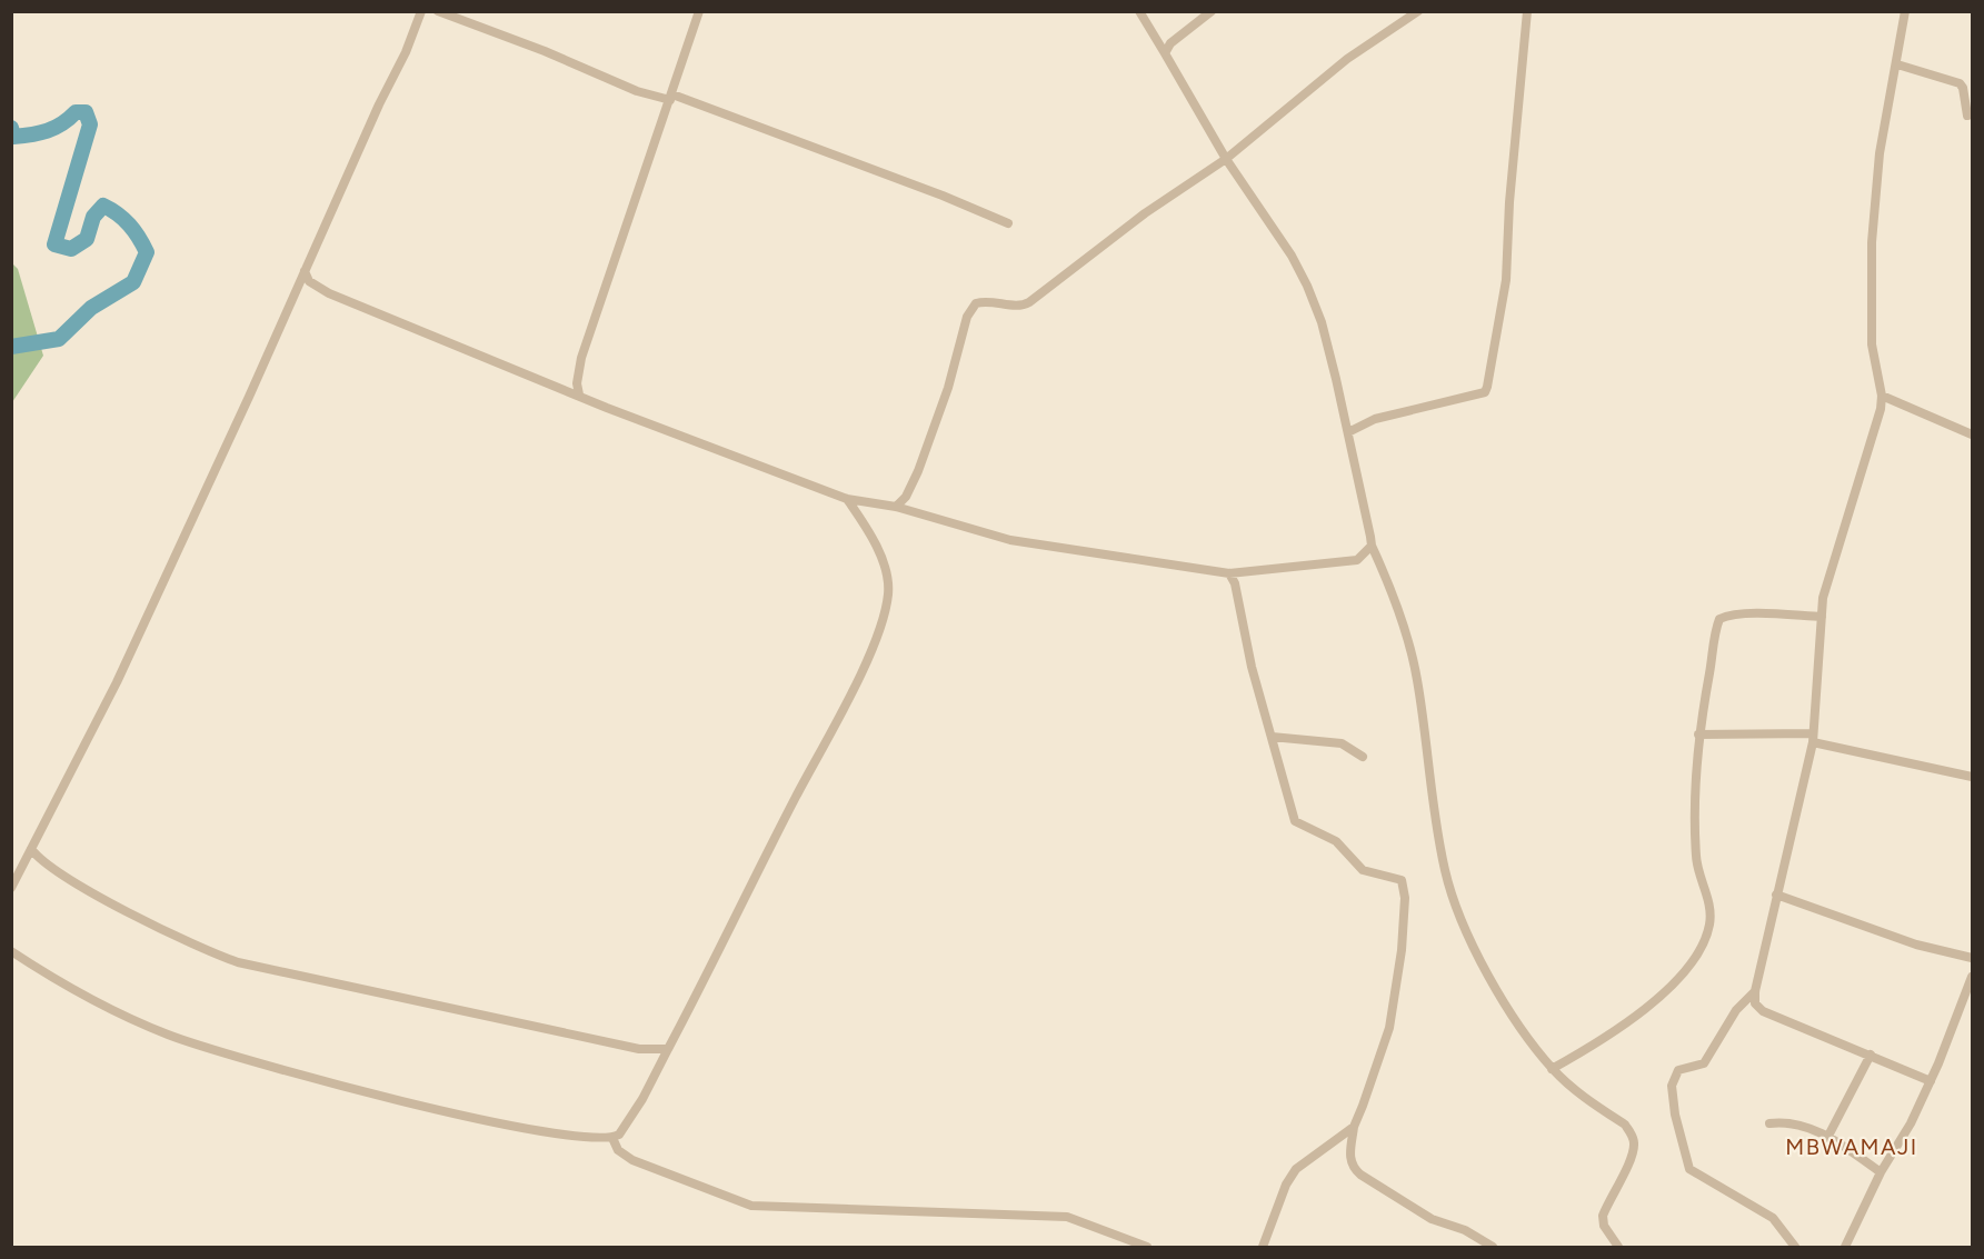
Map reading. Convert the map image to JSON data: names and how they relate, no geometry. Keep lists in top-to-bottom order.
{
  "districts": ["MBWAMAJI"]
}
